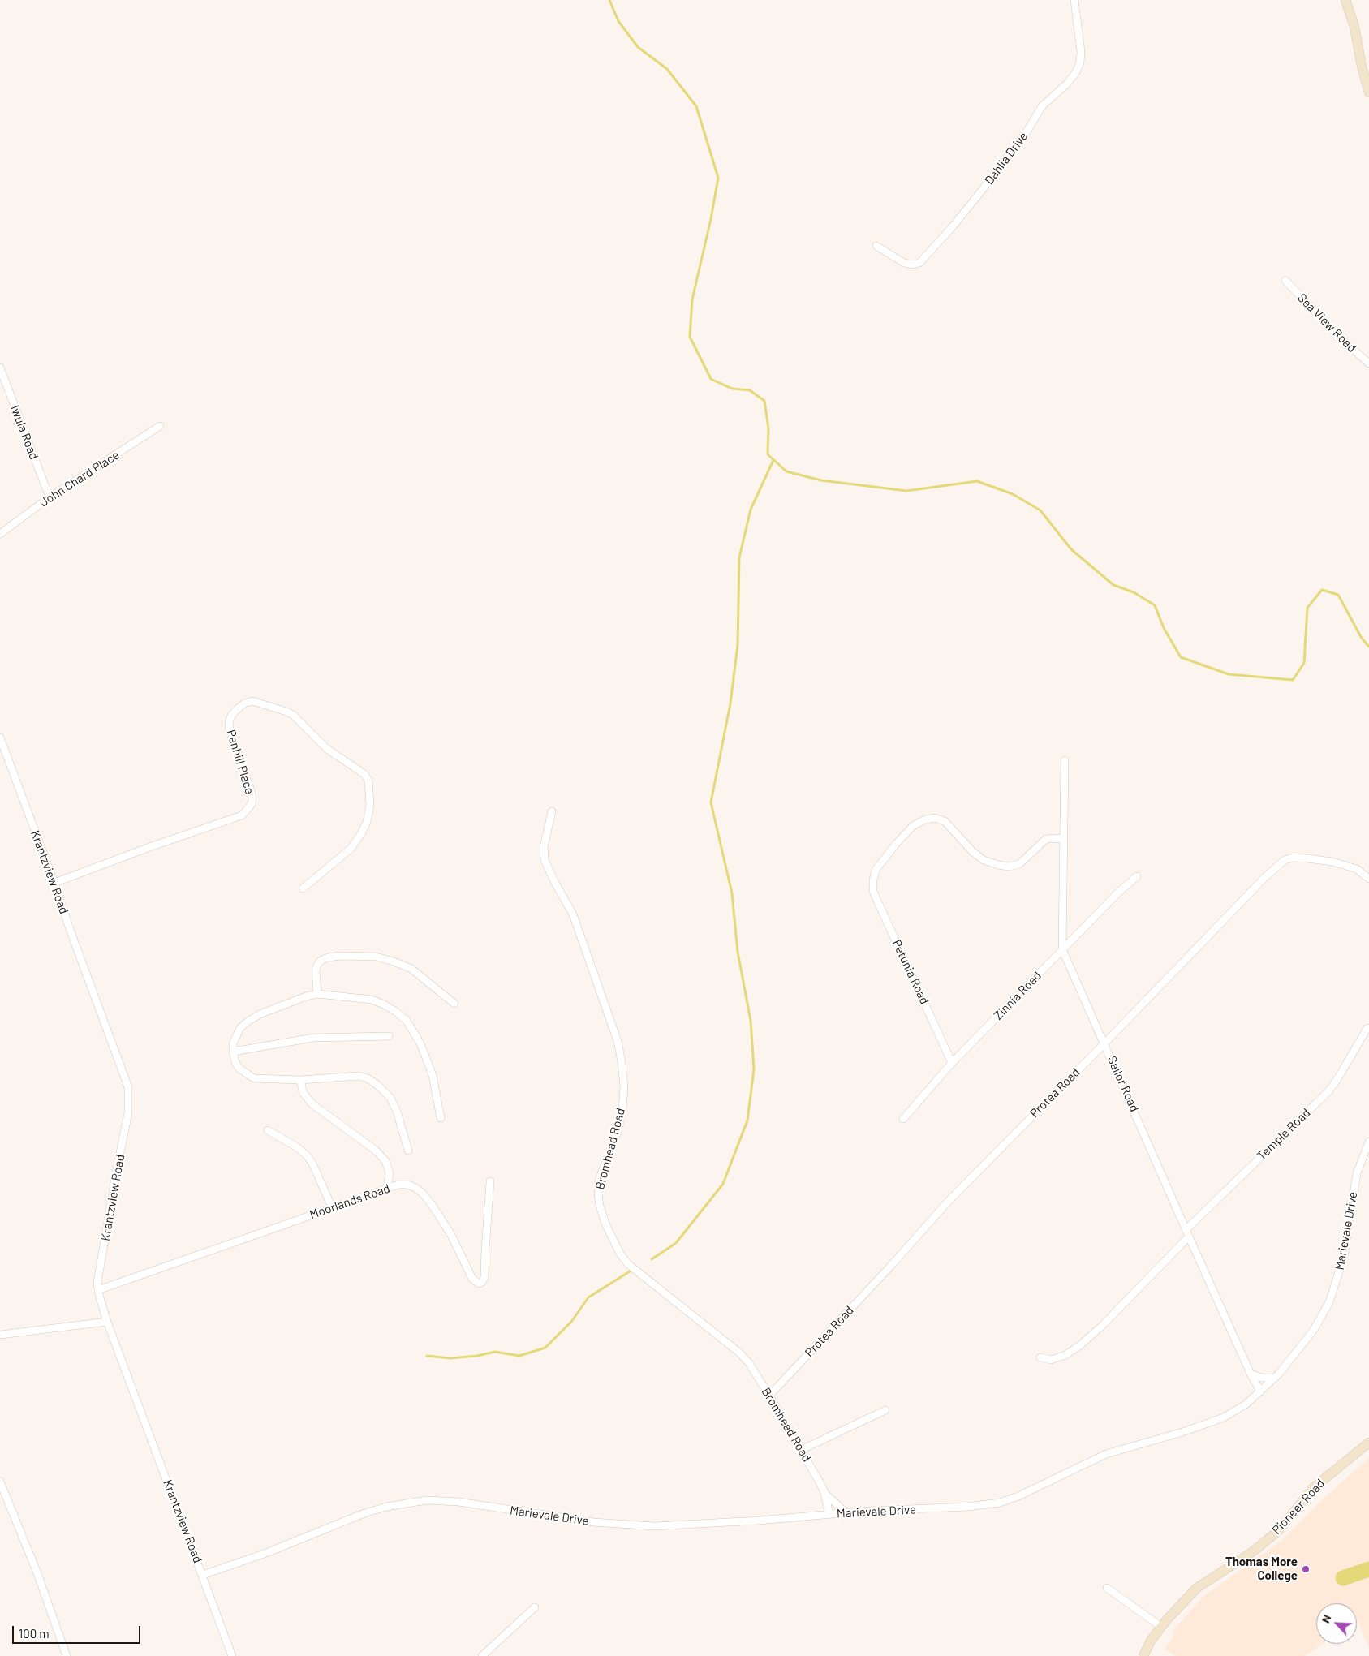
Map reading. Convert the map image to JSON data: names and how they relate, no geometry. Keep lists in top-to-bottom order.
{
  "streets": {
    "main road": ["Pioneer Road"],
    "street": [
      "Dahlia Drive",
      "Sea View Road",
      "Iwula Road",
      "John Chard Place",
      "Penhill Place",
      "Krantzview Road",
      "Petunia Road",
      "Zinnia Road",
      "Sailor Road",
      "Protea Road",
      "Temple Road",
      "Bromhead Road",
      "Moorlands Road",
      "Marievale Drive"
    ]
  },
  "crossings": [
    ["Iwula Road", "John Chard Place"],
    ["Penhill Place", "Krantzview Road"],
    ["Krantzview Road", "Moorlands Road"],
    ["Krantzview Road", "Marievale Drive"],
    ["Petunia Road", "Zinnia Road"],
    ["Petunia Road", "Sailor Road"],
    ["Zinnia Road", "Sailor Road"],
    ["Sailor Road", "Protea Road"],
    ["Sailor Road", "Temple Road"],
    ["Sailor Road", "Marievale Drive"],
    ["Protea Road", "Bromhead Road"],
    ["Bromhead Road", "Marievale Drive"]
  ],
  "places": ["Thomas More College"],
  "scale_bar": "100 m",
  "north": "top left"
}
